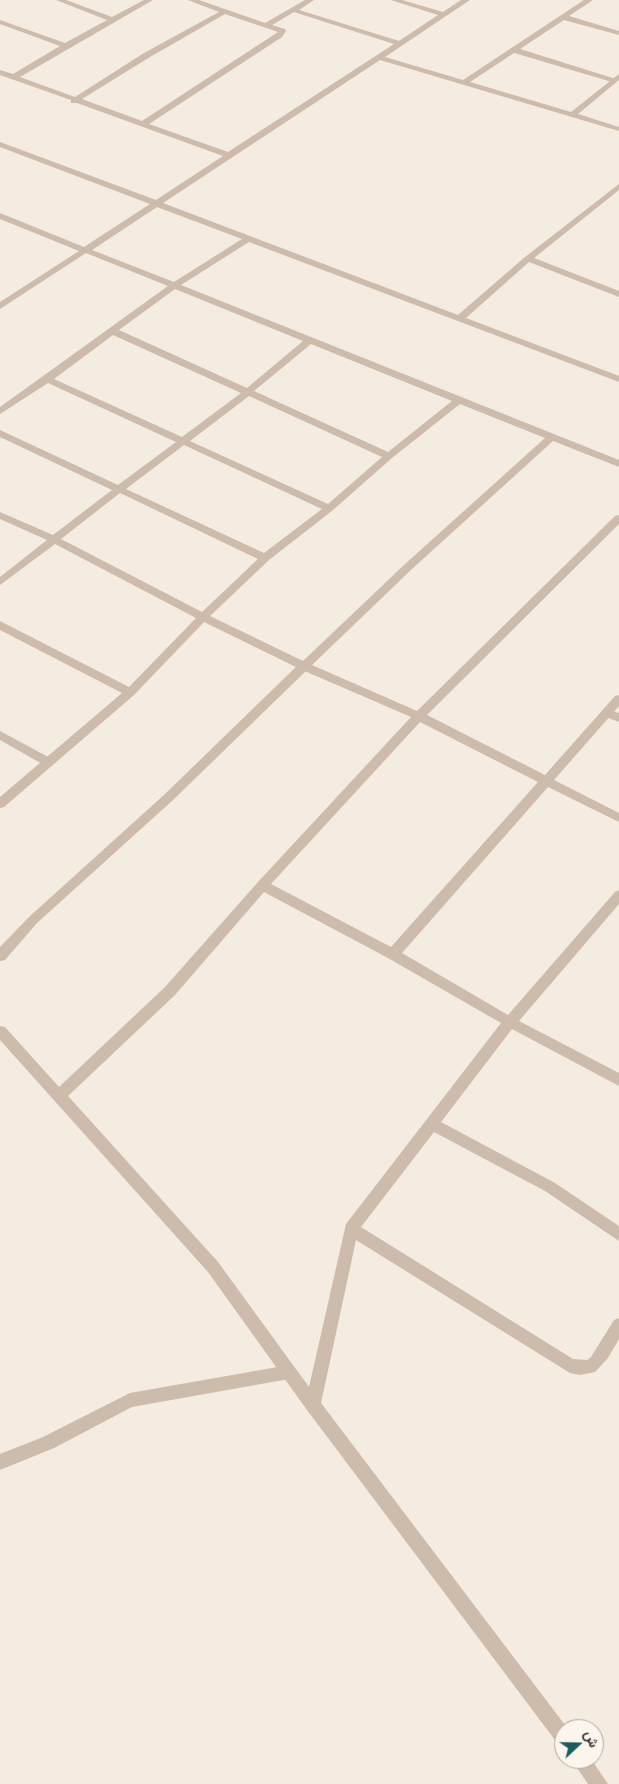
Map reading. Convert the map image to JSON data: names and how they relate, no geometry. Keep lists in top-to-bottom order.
{
  "north": "right"
}
